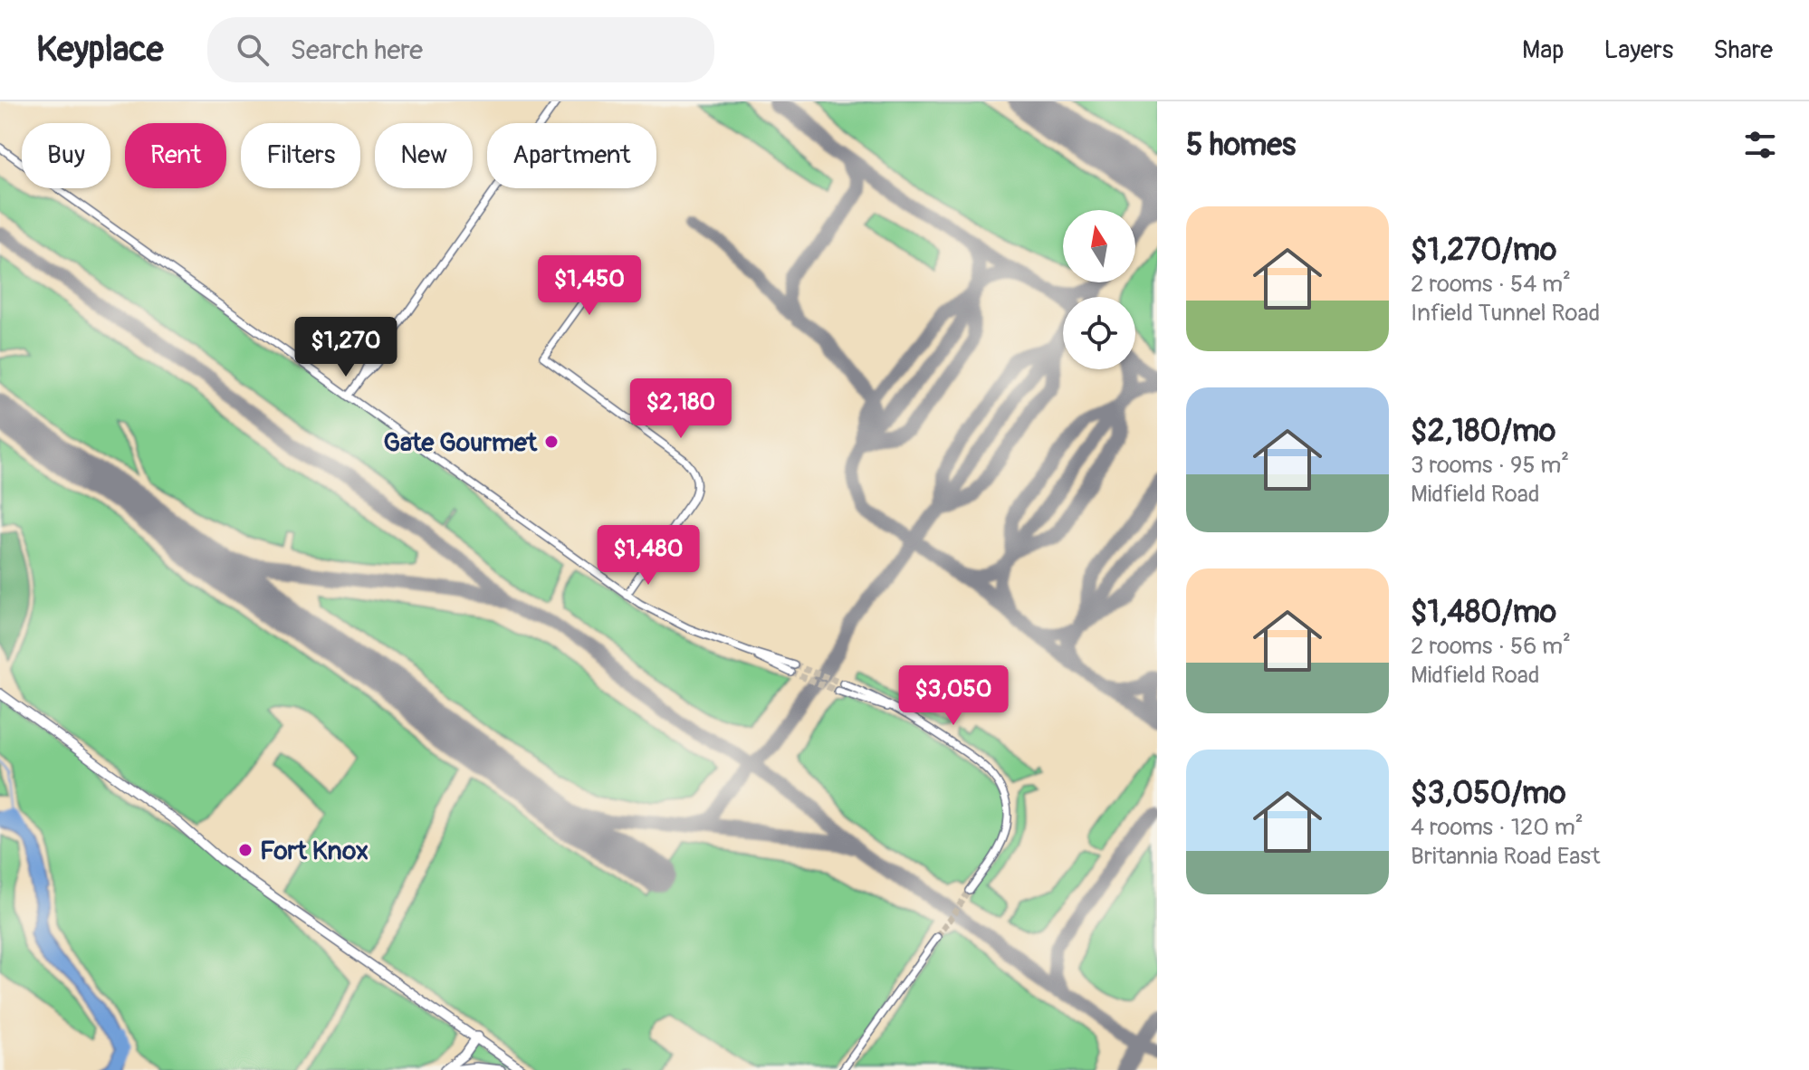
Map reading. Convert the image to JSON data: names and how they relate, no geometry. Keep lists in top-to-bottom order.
{
  "places": ["Gate Gourmet", "Fort Knox"],
  "north": "top",
  "page": {
    "header": "Keyplace",
    "search": "Search here",
    "nav": ["Map", "Layers", "Share"],
    "heading": "5 homes",
    "chip": [
      "Buy",
      "Rent",
      "Filters",
      "New",
      "Apartment"
    ],
    "list": [
      {
        "name": "$1,270/mo",
        "note": "2 rooms · 54 m² · Infield Tunnel Road"
      },
      {
        "name": "$2,180/mo",
        "note": "3 rooms · 95 m² · Midfield Road"
      },
      {
        "name": "$1,480/mo",
        "note": "2 rooms · 56 m² · Midfield Road"
      },
      {
        "name": "$3,050/mo",
        "note": "4 rooms · 120 m² · Britannia Road East"
      }
    ],
    "price": [
      "$1,450",
      "$1,270",
      "$2,180",
      "$1,480",
      "$3,050"
    ]
  }
}
